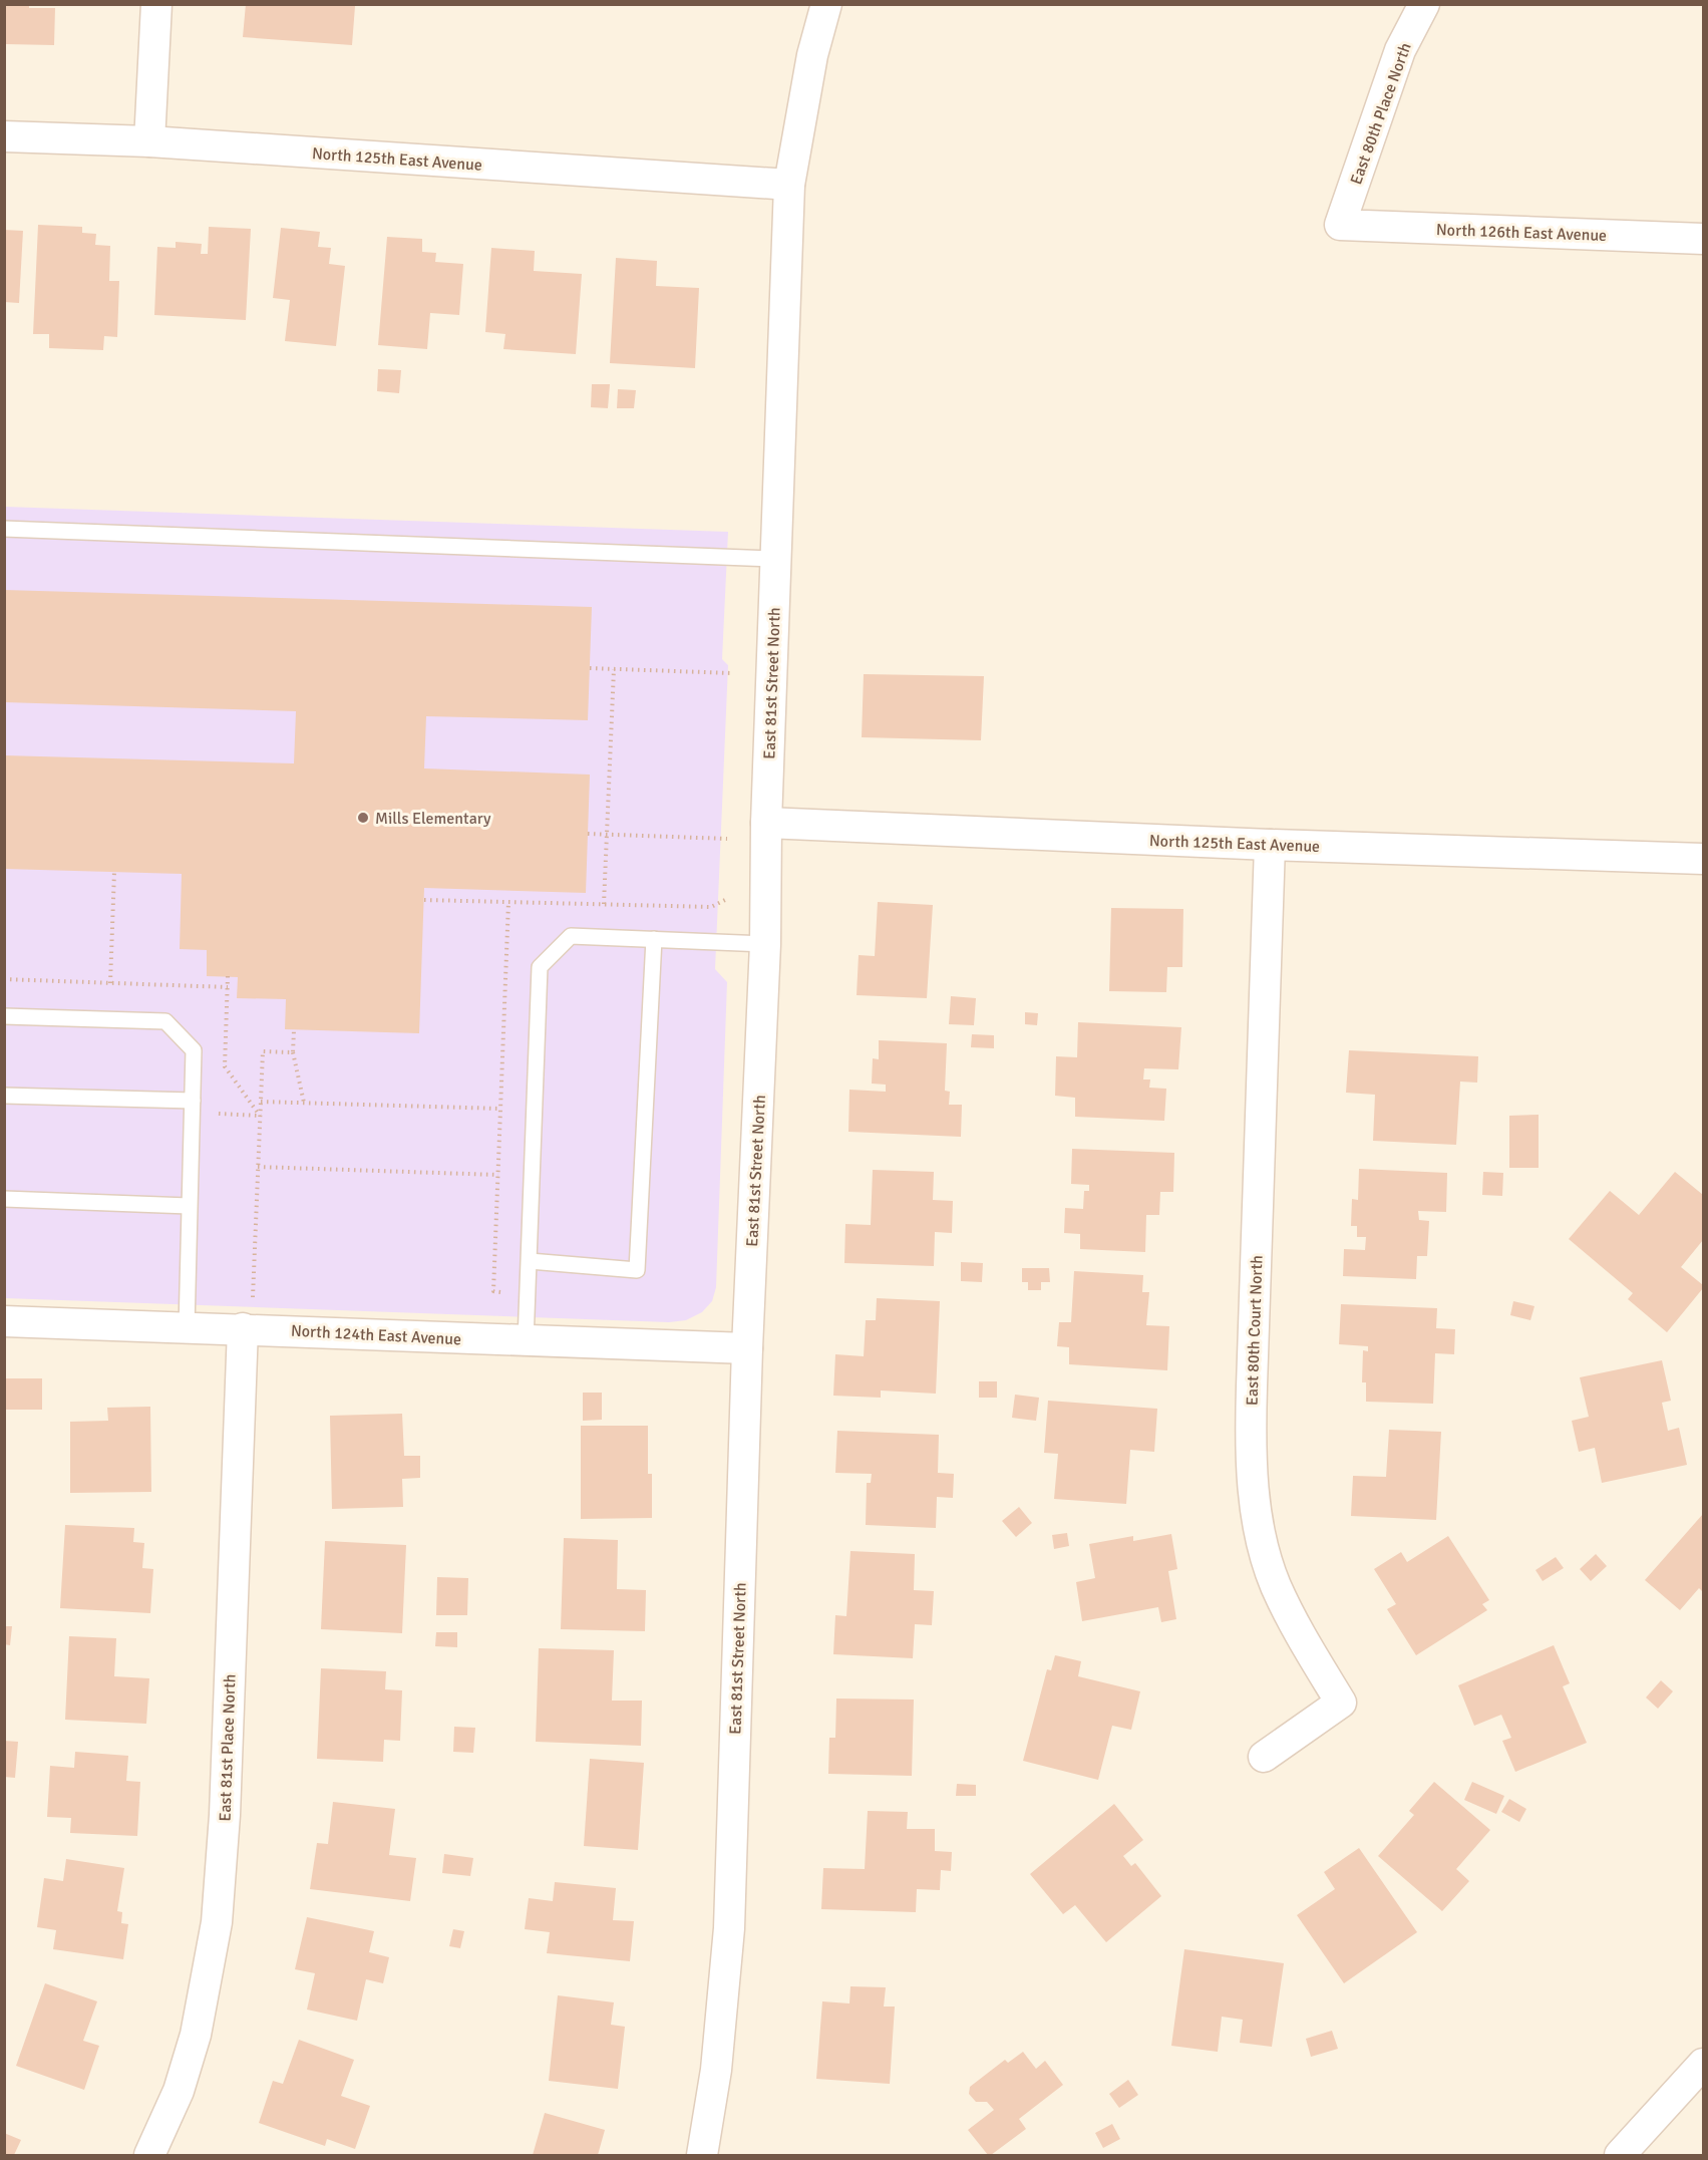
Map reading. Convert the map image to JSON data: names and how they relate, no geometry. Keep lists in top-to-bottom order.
{
  "streets": {
    "street": [
      "East 80th Place North",
      "North 125th East Avenue",
      "North 126th East Avenue",
      "East 81st Street North",
      "East 80th Court North",
      "North 124th East Avenue",
      "East 81st Place North"
    ]
  },
  "crossings": [
    ["East 80th Place North", "North 126th East Avenue"],
    ["North 125th East Avenue", "East 81st Street North"],
    ["North 125th East Avenue", "East 80th Court North"],
    ["East 81st Street North", "North 124th East Avenue"],
    ["North 124th East Avenue", "East 81st Place North"]
  ],
  "places": ["Mills Elementary"]
}
